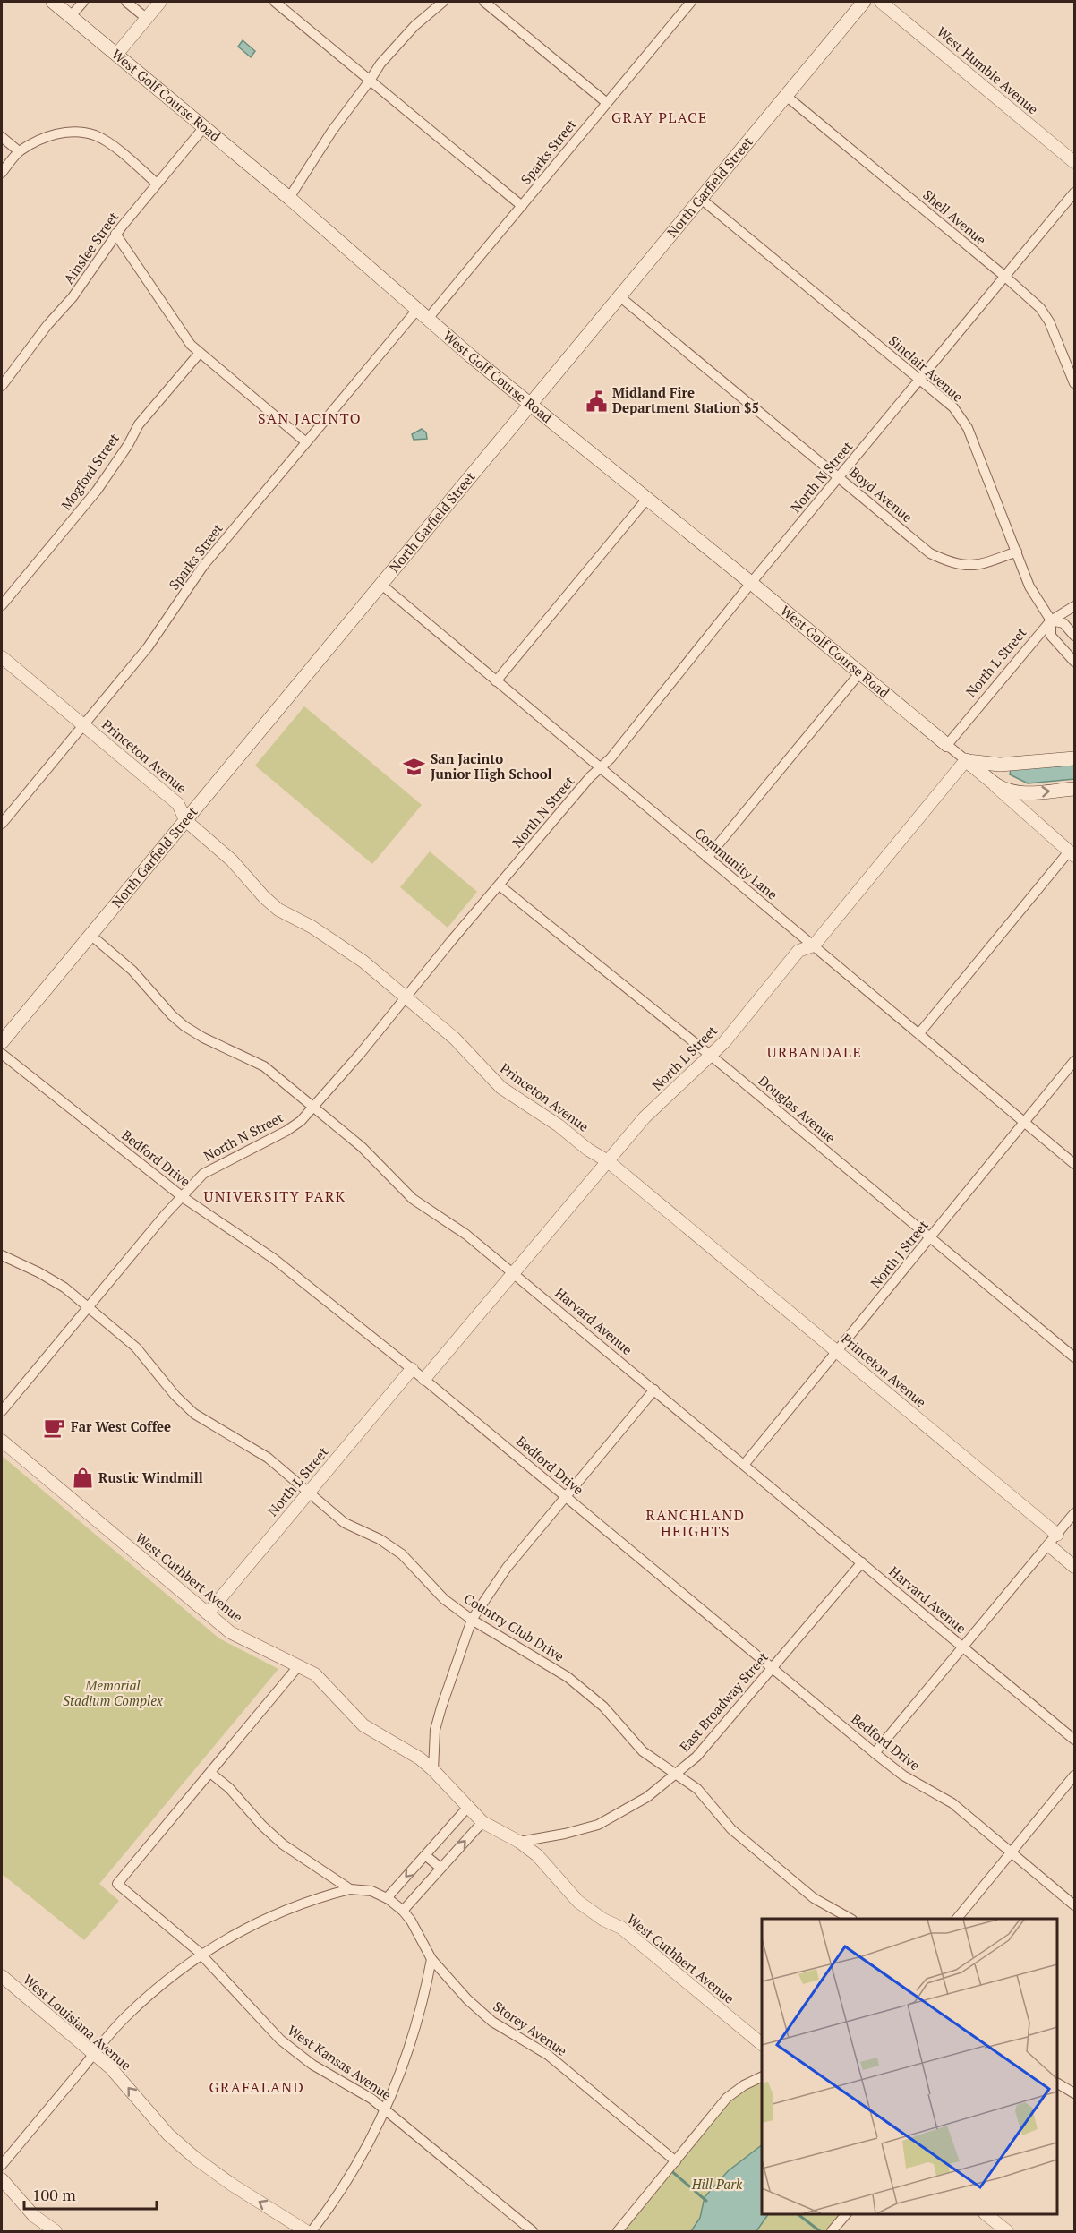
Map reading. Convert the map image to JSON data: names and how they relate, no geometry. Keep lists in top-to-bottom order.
{
  "streets": {
    "main road": ["West Golf Course Road", "North Garfield Street"],
    "street": [
      "West Humble Avenue",
      "Sparks Street",
      "Shell Avenue",
      "Ainslee Street",
      "Sinclair Avenue",
      "Mogford Street",
      "North N Street",
      "Boyd Avenue",
      "North L Street",
      "Princeton Avenue",
      "Community Lane",
      "Douglas Avenue",
      "Bedford Drive",
      "North J Street",
      "Harvard Avenue",
      "West Cuthbert Avenue",
      "Country Club Drive",
      "East Broadway Street",
      "West Louisiana Avenue",
      "Storey Avenue",
      "West Kansas Avenue"
    ]
  },
  "crossings": [
    ["West Golf Course Road", "Sparks Street"],
    ["West Golf Course Road", "North Garfield Street"],
    ["West Golf Course Road", "Ainslee Street"],
    ["West Golf Course Road", "North N Street"],
    ["West Golf Course Road", "North L Street"],
    ["Sparks Street", "Princeton Avenue"],
    ["North Garfield Street", "Shell Avenue"],
    ["North Garfield Street", "Sinclair Avenue"],
    ["North Garfield Street", "Boyd Avenue"],
    ["North Garfield Street", "Princeton Avenue"],
    ["North Garfield Street", "Community Lane"],
    ["North Garfield Street", "Harvard Avenue"],
    ["Shell Avenue", "North N Street"],
    ["Sinclair Avenue", "North N Street"],
    ["Sinclair Avenue", "Boyd Avenue"],
    ["Sinclair Avenue", "North L Street"],
    ["North N Street", "Boyd Avenue"],
    ["North N Street", "Princeton Avenue"],
    ["North N Street", "Community Lane"],
    ["North N Street", "Douglas Avenue"],
    ["North N Street", "Bedford Drive"],
    ["North N Street", "Harvard Avenue"],
    ["North N Street", "Country Club Drive"],
    ["North L Street", "Princeton Avenue"],
    ["North L Street", "Community Lane"],
    ["North L Street", "Douglas Avenue"],
    ["North L Street", "Bedford Drive"],
    ["North L Street", "Harvard Avenue"],
    ["North L Street", "West Cuthbert Avenue"],
    ["North L Street", "Country Club Drive"],
    ["Princeton Avenue", "North J Street"],
    ["Community Lane", "North J Street"],
    ["Douglas Avenue", "North J Street"],
    ["Bedford Drive", "East Broadway Street"],
    ["North J Street", "Harvard Avenue"],
    ["Harvard Avenue", "East Broadway Street"],
    ["West Cuthbert Avenue", "East Broadway Street"],
    ["Country Club Drive", "East Broadway Street"],
    ["Storey Avenue", "West Kansas Avenue"]
  ],
  "one_way": ["West Louisiana Avenue"],
  "districts": [
    "GRAY PLACE",
    "SAN JACINTO",
    "URBANDALE",
    "UNIVERSITY PARK",
    "RANCHLAND HEIGHTS",
    "GRAFALAND"
  ],
  "parks": ["Memorial Stadium Complex", "Hill Park"],
  "places": {
    "public building": ["Midland Fire Department Station $5"],
    "school or university": ["San Jacinto Junior High School"],
    "cafe": ["Far West Coffee"],
    "shop": ["Rustic Windmill"]
  },
  "scale_bar": "100 m"
}
